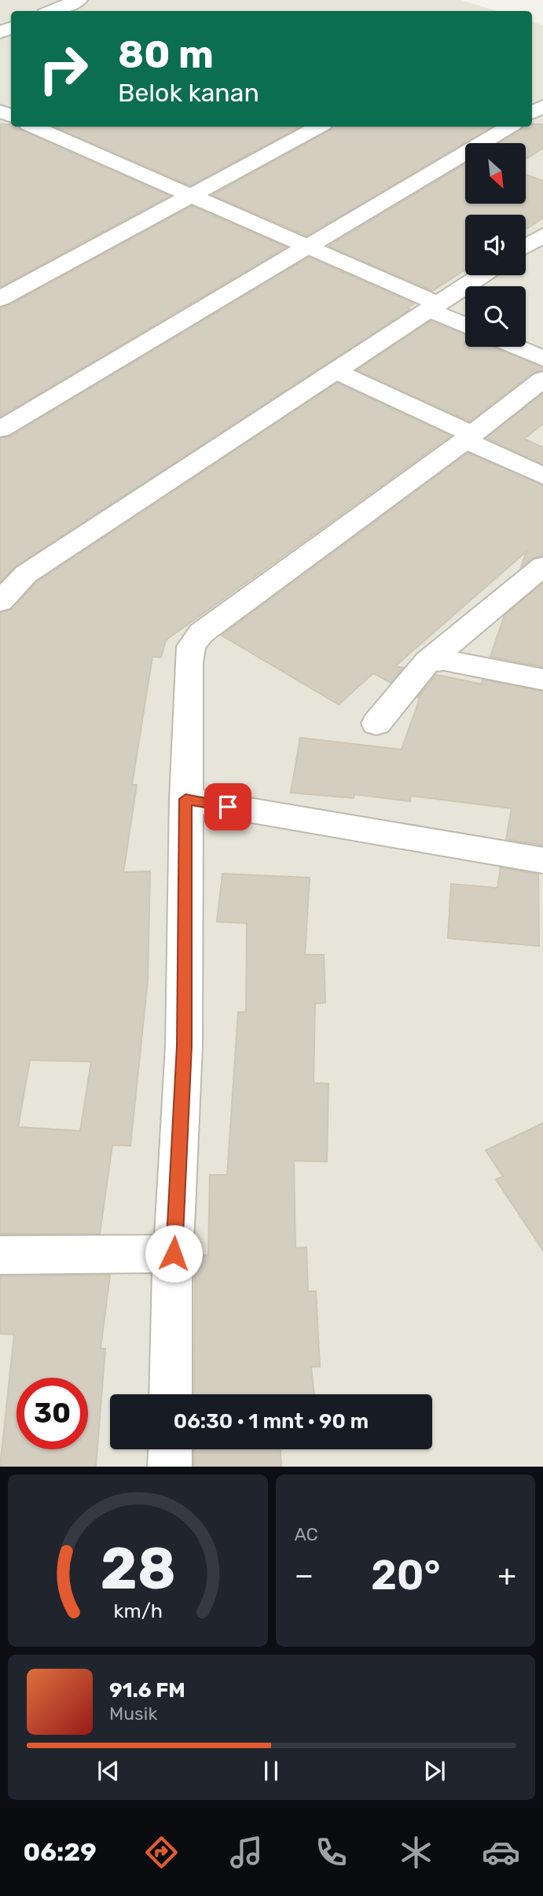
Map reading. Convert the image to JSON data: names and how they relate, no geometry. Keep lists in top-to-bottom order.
{
  "north": "bottom right",
  "page": {
    "turn": ["80 m", "Belok kanan"],
    "limit": "30",
    "trip": "06:30 · 1 mnt · 90 m",
    "tile": "AC",
    "heat": ["−", "20°", "+"],
    "song": ["91.6 FM", "Musik"],
    "tabs": "06:29",
    "gauge": ["28", "km/h"]
  }
}
